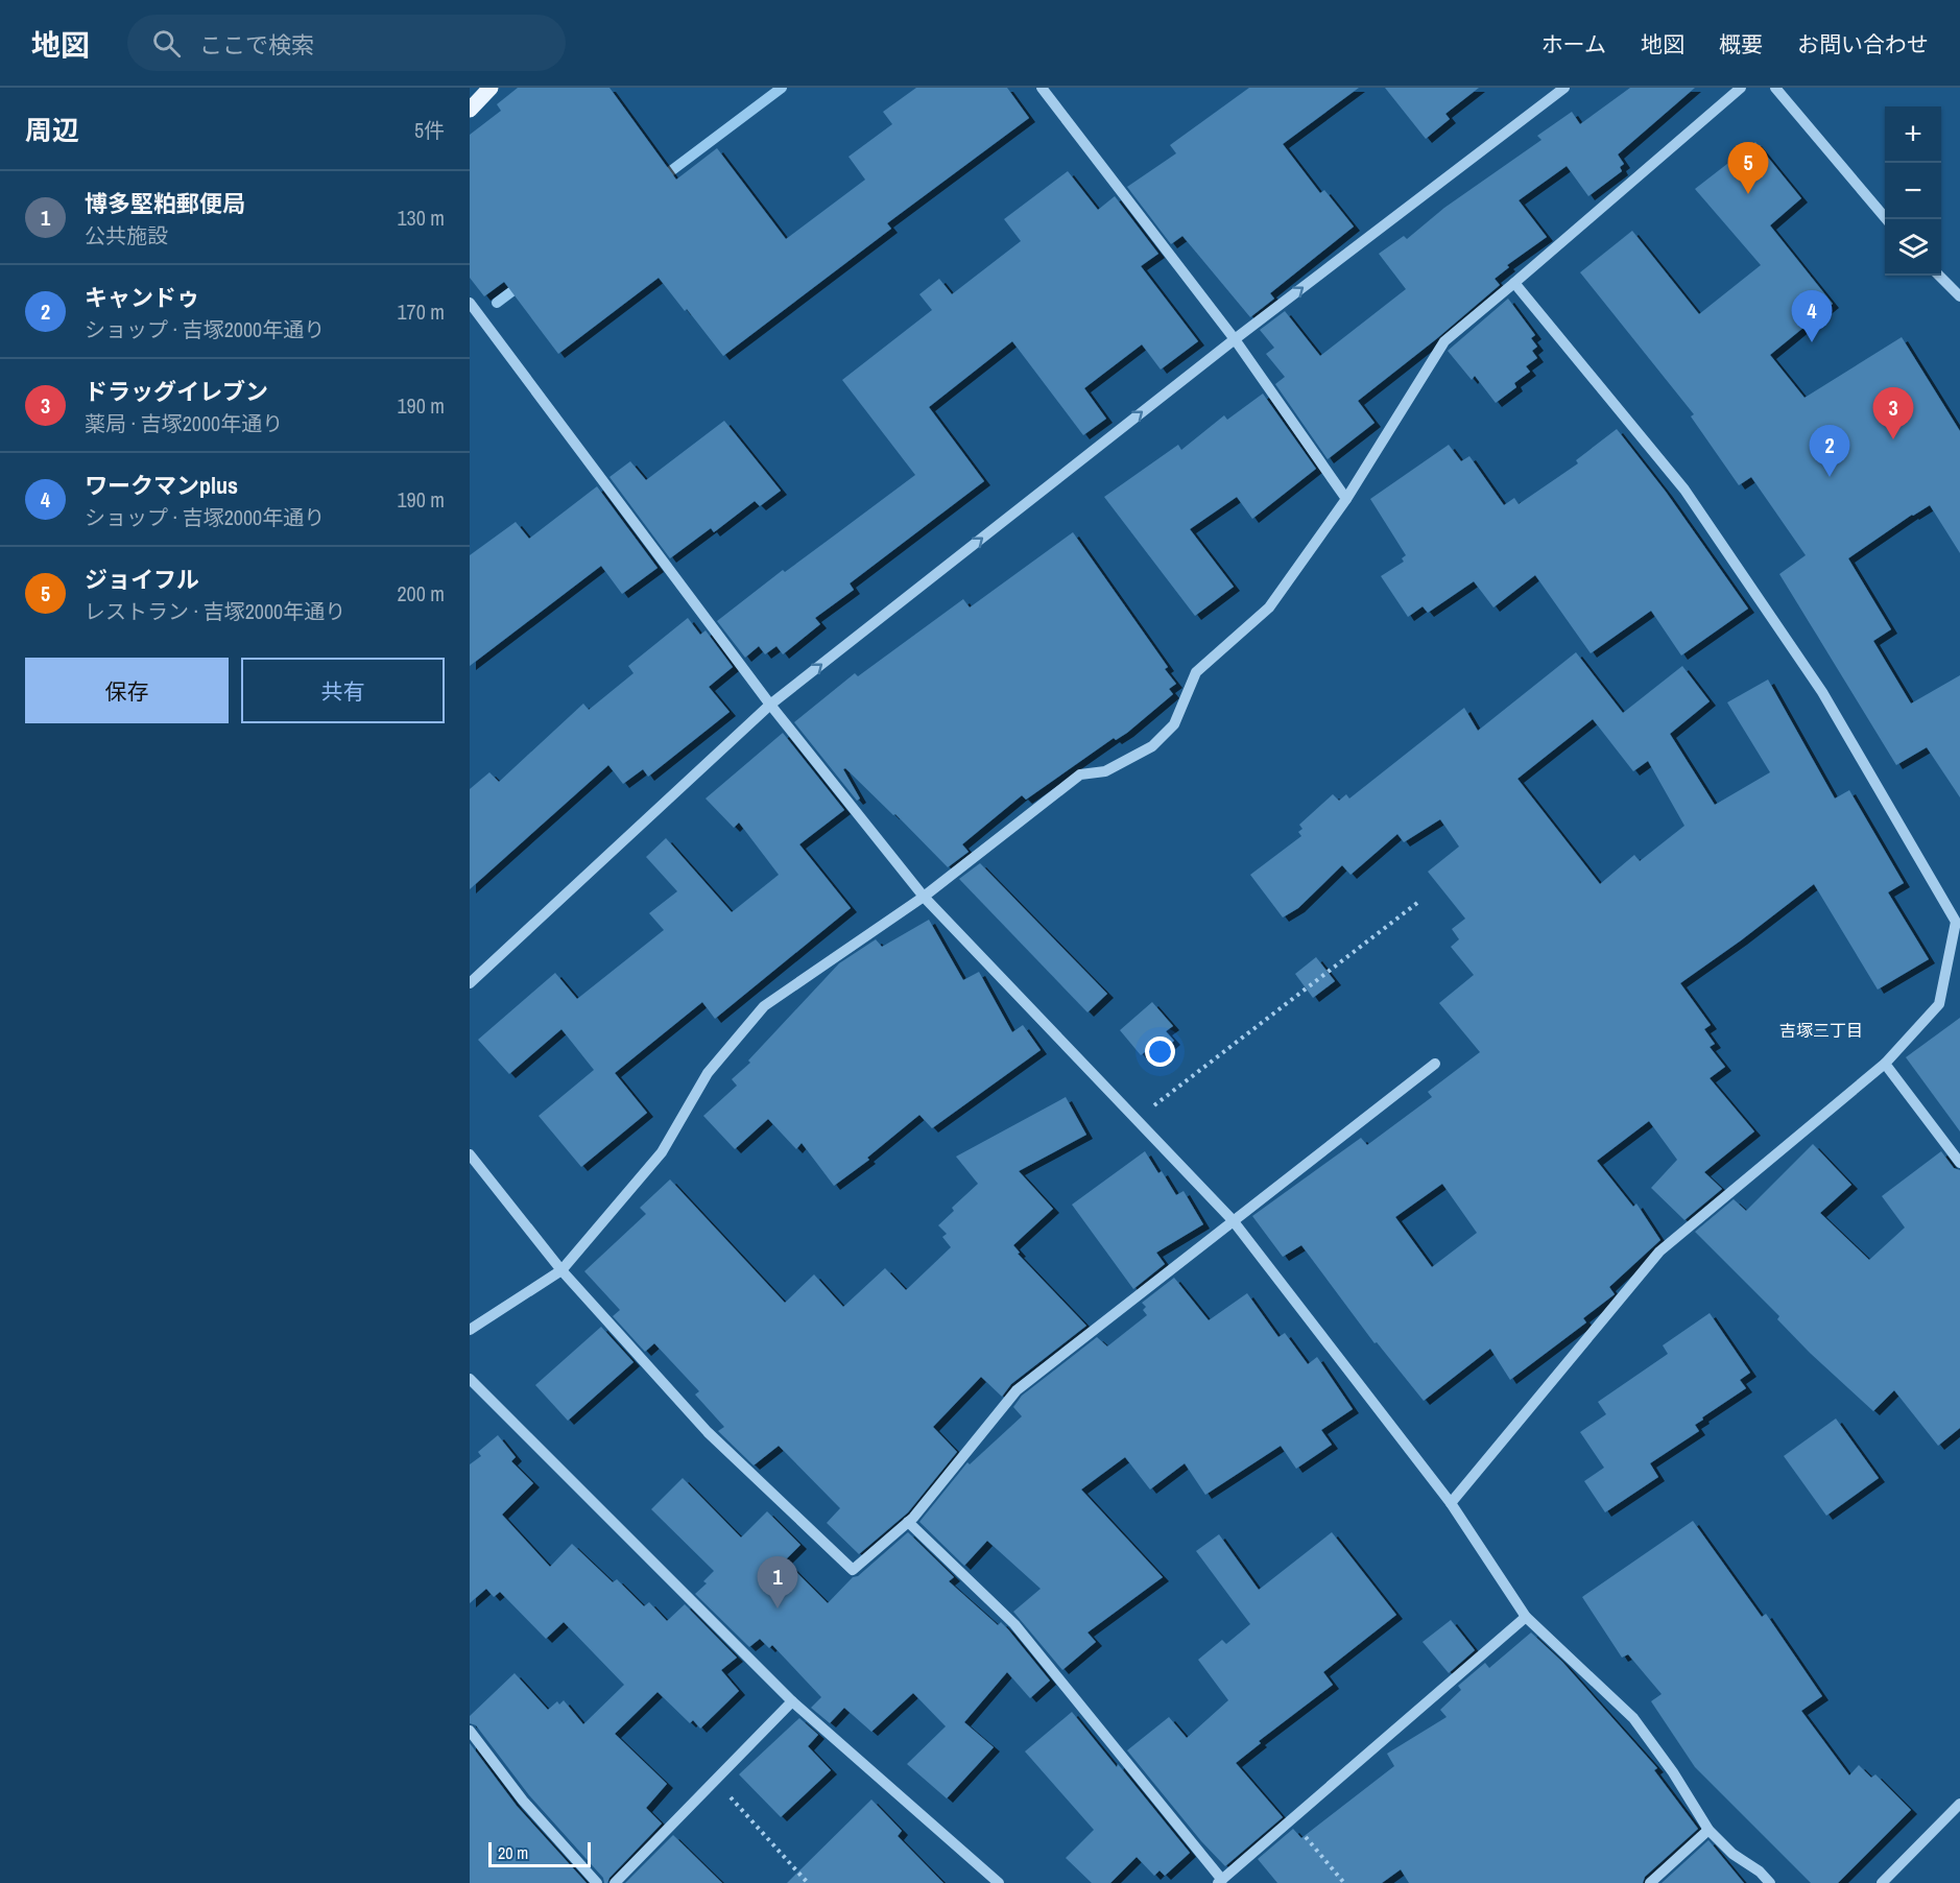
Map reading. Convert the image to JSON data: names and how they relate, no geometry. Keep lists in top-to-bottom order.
{
  "districts": ["吉塚三丁目"],
  "scale_bar": "20 m",
  "page": {
    "header": "地図",
    "search": "ここで検索",
    "nav": [
      "ホーム",
      "地図",
      "概要",
      "お問い合わせ"
    ],
    "heading": ["周辺", "5件"],
    "map_buttons": ["+", "−"],
    "pins": [
      "5",
      "4",
      "3",
      "2",
      "1"
    ],
    "list": [
      {
        "mark": "1",
        "name": "博多堅粕郵便局",
        "note": "公共施設",
        "value": "130 m"
      },
      {
        "mark": "2",
        "name": "キャンドゥ",
        "note": "ショップ · 吉塚2000年通り",
        "value": "170 m"
      },
      {
        "mark": "3",
        "name": "ドラッグイレブン",
        "note": "薬局 · 吉塚2000年通り",
        "value": "190 m"
      },
      {
        "mark": "4",
        "name": "ワークマンplus",
        "note": "ショップ · 吉塚2000年通り",
        "value": "190 m"
      },
      {
        "mark": "5",
        "name": "ジョイフル",
        "note": "レストラン · 吉塚2000年通り",
        "value": "200 m"
      }
    ],
    "buttons": ["保存", "共有"],
    "scale": "20 m"
  }
}
